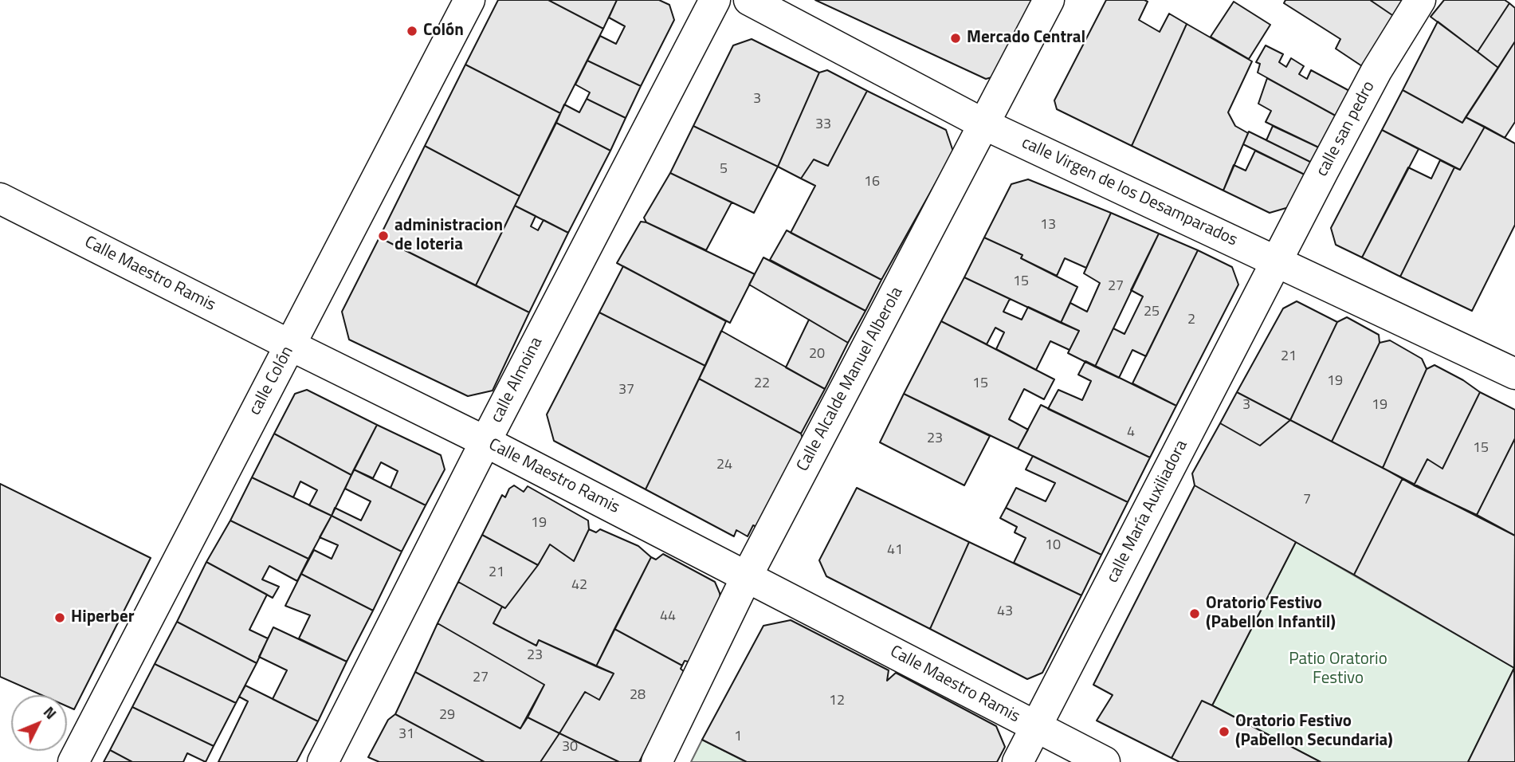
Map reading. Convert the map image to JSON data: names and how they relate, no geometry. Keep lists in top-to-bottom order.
{
  "streets": {
    "street": [
      "calle san pedro",
      "calle Virgen de los Desamparados",
      "Calle Maestro Ramis",
      "Calle Alcalde Manuel Alberola",
      "calle Almoina",
      "calle Colón",
      "calle María Auxiliadora"
    ]
  },
  "crossings": [
    ["calle san pedro", "calle Virgen de los Desamparados"],
    ["calle san pedro", "calle María Auxiliadora"],
    ["calle Virgen de los Desamparados", "Calle Alcalde Manuel Alberola"],
    ["calle Virgen de los Desamparados", "calle María Auxiliadora"],
    ["Calle Maestro Ramis", "Calle Alcalde Manuel Alberola"],
    ["Calle Maestro Ramis", "calle Almoina"],
    ["Calle Maestro Ramis", "calle Colón"],
    ["Calle Maestro Ramis", "calle María Auxiliadora"]
  ],
  "parks": ["Patio Oratorio Festivo"],
  "places": [
    "Colón",
    "Mercado Central",
    "administracion de loteria",
    "Oratorio Festivo (Pabellon Infantil)",
    "Hiperber",
    "Oratorio Festivo (Pabellon Secundaria)"
  ],
  "house_numbers": [
    "3",
    "33",
    "5",
    "16",
    "13",
    "15",
    "27",
    "25",
    "2",
    "20",
    "21",
    "19",
    "22",
    "15",
    "37",
    "3",
    "19",
    "4",
    "23",
    "15",
    "24",
    "7",
    "19",
    "10",
    "41",
    "21",
    "42",
    "43",
    "44",
    "23",
    "27",
    "28",
    "12",
    "29",
    "31",
    "1",
    "30"
  ],
  "north": "top right"
}
